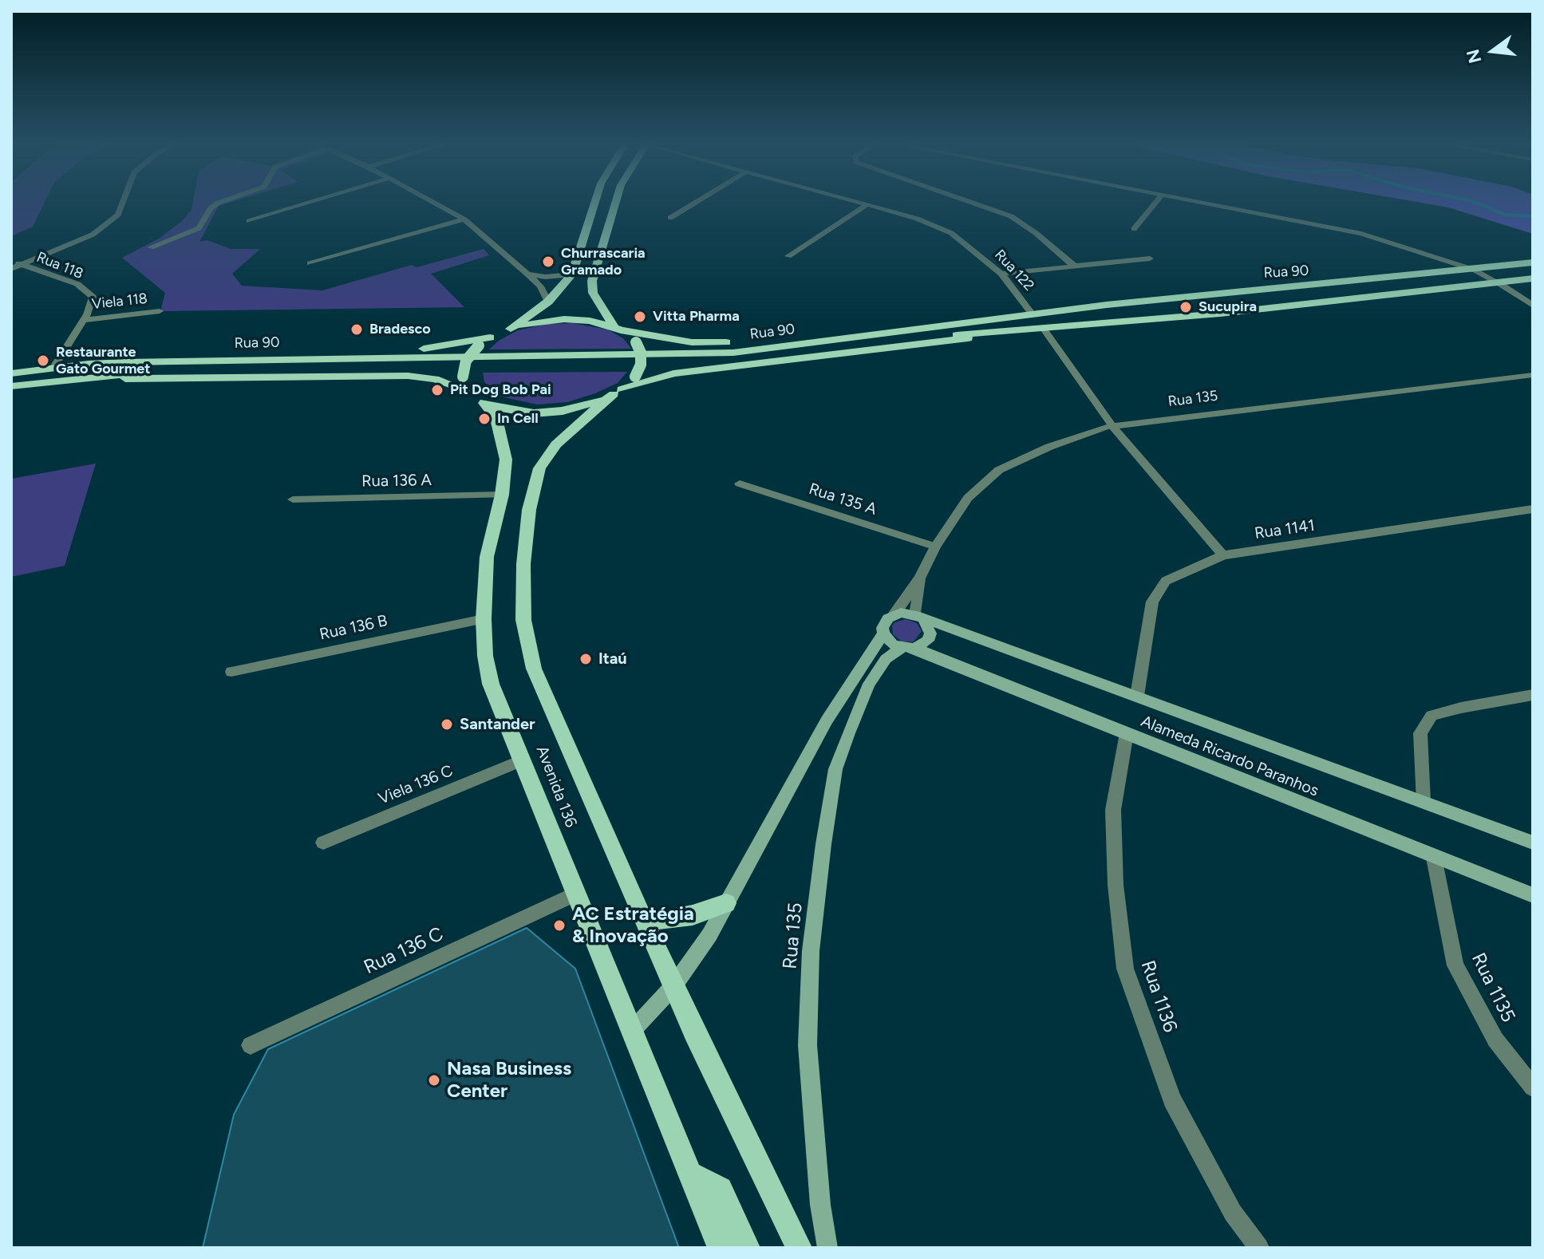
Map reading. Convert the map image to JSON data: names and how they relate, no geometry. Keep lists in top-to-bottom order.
{
  "streets": {
    "main road": [
      "Rua 90",
      "Rua 135",
      "Alameda Ricardo Paranhos",
      "Avenida 136"
    ],
    "street": [
      "Rua 118",
      "Rua 122",
      "Viela 118",
      "Rua 136 A",
      "Rua 135 A",
      "Rua 1141",
      "Rua 136 B",
      "Viela 136 C",
      "Rua 136 C",
      "Rua 1135",
      "Rua 1136"
    ]
  },
  "crossings": [
    ["Rua 118", "Rua 90"],
    ["Rua 118", "Viela 118"],
    ["Rua 122", "Rua 90"],
    ["Rua 135", "Rua 135 A"],
    ["Rua 135", "Alameda Ricardo Paranhos"],
    ["Rua 136 A", "Avenida 136"],
    ["Rua 1141", "Alameda Ricardo Paranhos"],
    ["Rua 136 B", "Avenida 136"],
    ["Alameda Ricardo Paranhos", "Rua 1135"],
    ["Alameda Ricardo Paranhos", "Rua 1136"],
    ["Viela 136 C", "Avenida 136"],
    ["Avenida 136", "Rua 136 C"]
  ],
  "places": [
    "Churrascaria Gramado",
    "Sucupira",
    "Vitta Pharma",
    "Bradesco",
    "Restaurante Gato Gourmet",
    "Pit Dog Bob Pai",
    "In Cell",
    "Itaú",
    "Santander",
    "AC Estratégia & Inovação",
    "Nasa Business Center"
  ],
  "north": "left"
}
